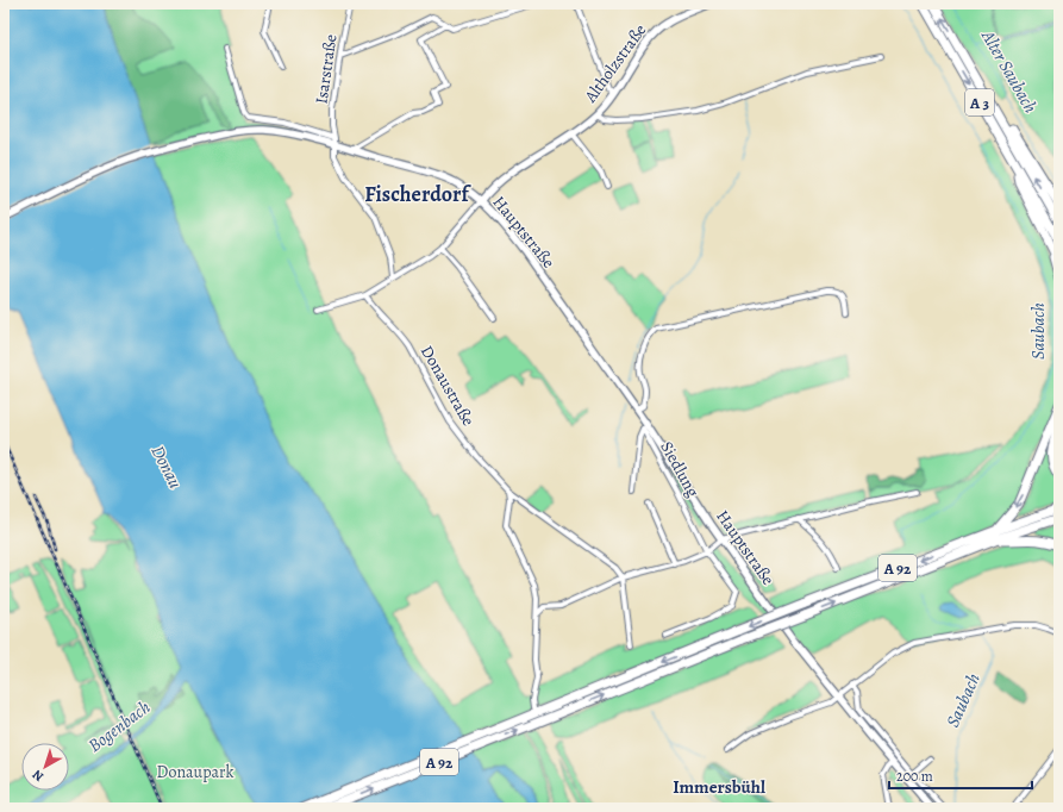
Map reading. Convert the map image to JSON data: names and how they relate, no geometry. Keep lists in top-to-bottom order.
{
  "streets": {
    "highway": ["A 3", "A 92"],
    "main road": ["Altholzstraße", "Hauptstraße"],
    "street": ["Isarstraße", "Donaustraße", "Siedlung"]
  },
  "crossings": [
    ["Altholzstraße", "Hauptstraße"],
    ["Isarstraße", "Hauptstraße"],
    ["Hauptstraße", "Siedlung"]
  ],
  "districts": ["Fischerdorf", "Immersbühl"],
  "water": [
    "Alter Saubach",
    "Saubach",
    "Donau",
    "Bogenbach"
  ],
  "parks": ["Donaupark"],
  "scale_bar": "200 m",
  "north": "bottom left"
}
